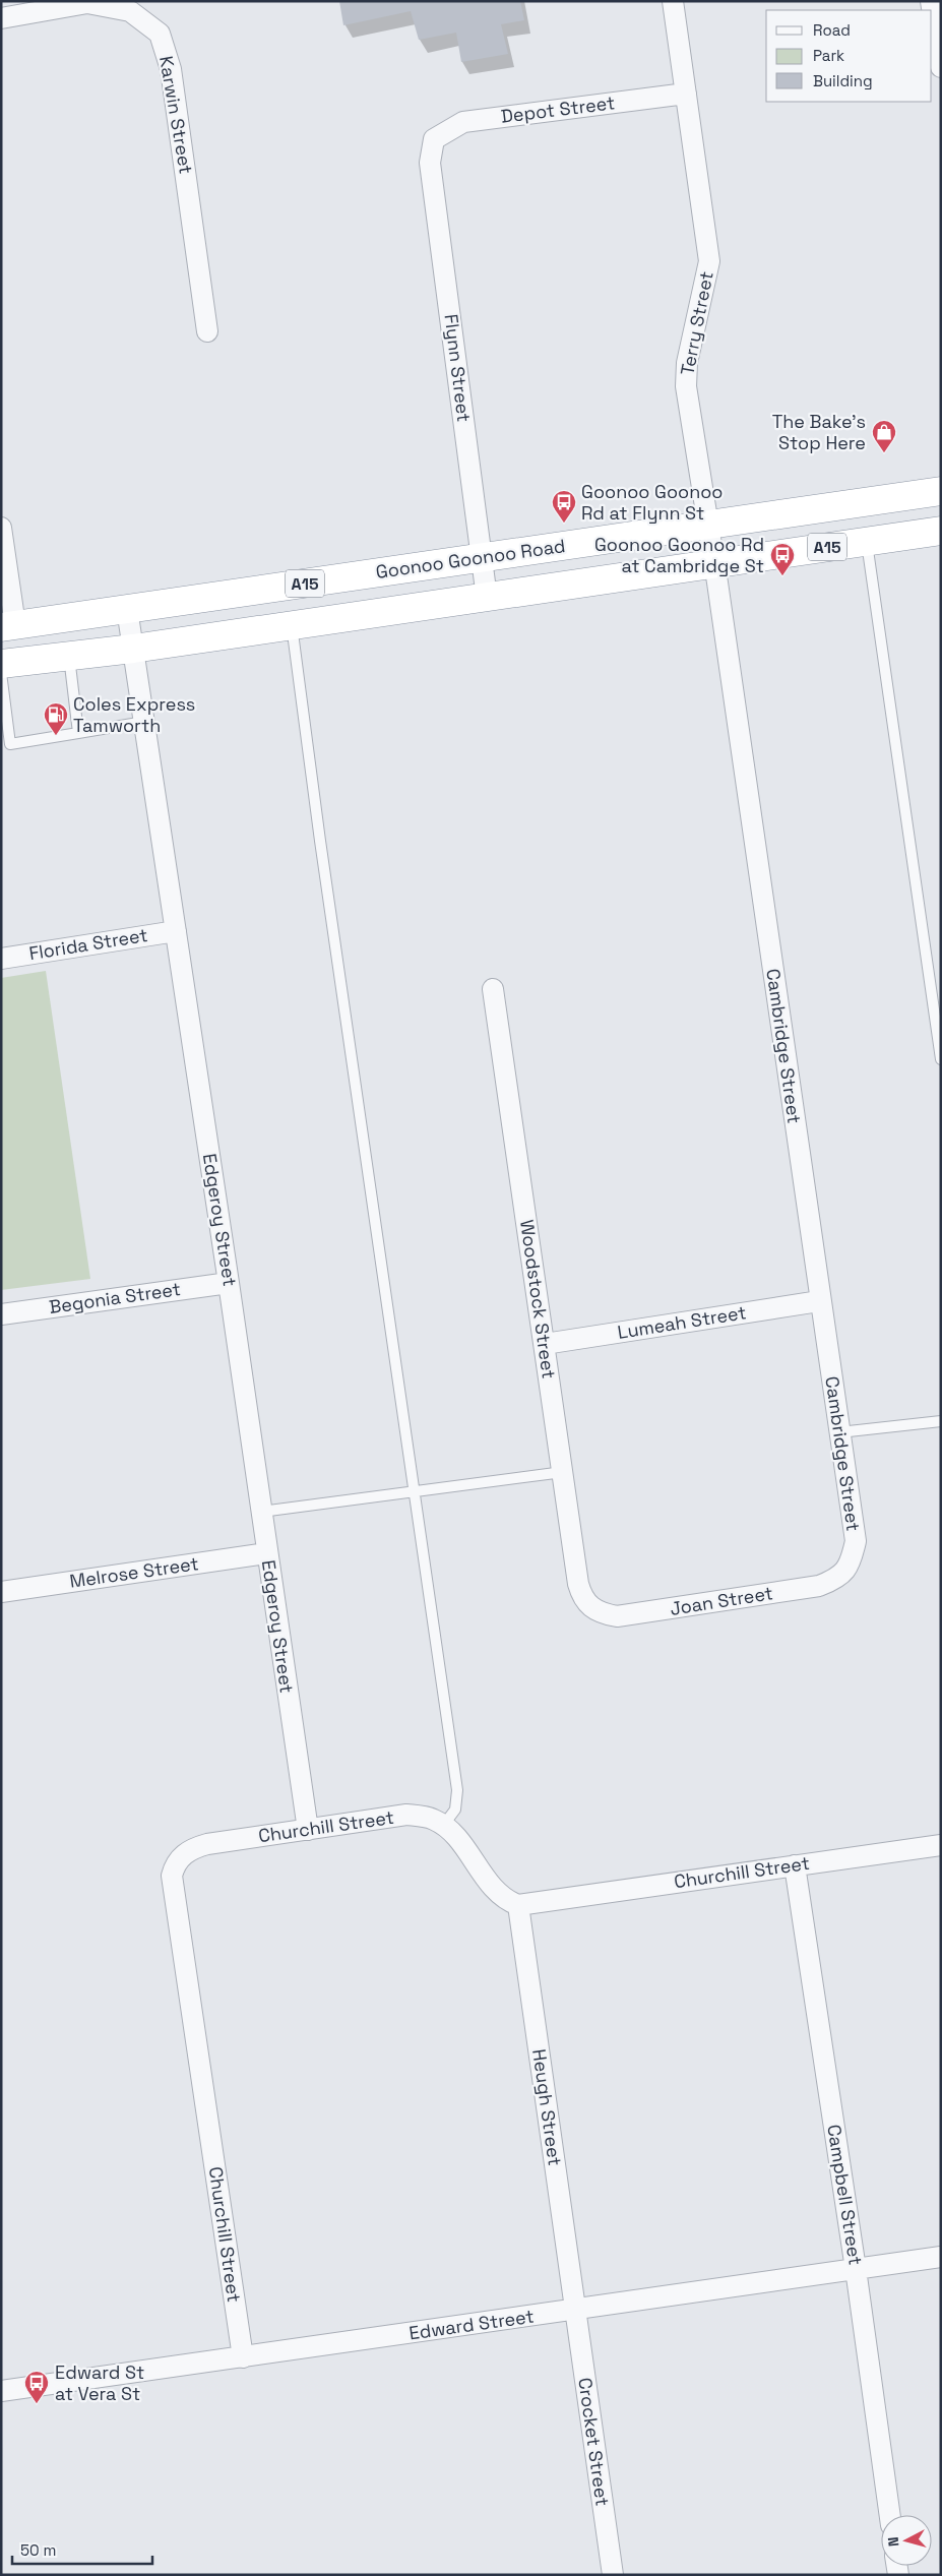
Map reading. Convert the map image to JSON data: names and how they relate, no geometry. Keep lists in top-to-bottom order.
{
  "streets": {
    "highway": ["A15", "Goonoo Goonoo Road"],
    "street": [
      "Depot Street",
      "Karwin Street",
      "Terry Street",
      "Flynn Street",
      "Florida Street",
      "Cambridge Street",
      "Edgeroy Street",
      "Begonia Street",
      "Woodstock Street",
      "Lumeah Street",
      "Melrose Street",
      "Joan Street",
      "Churchill Street",
      "Heugh Street",
      "Campbell Street",
      "Edward Street",
      "Crocket Street"
    ]
  },
  "crossings": [
    ["Depot Street", "Terry Street"],
    ["Depot Street", "Flynn Street"],
    ["Terry Street", "Goonoo Goonoo Road"],
    ["Terry Street", "Cambridge Street"],
    ["Flynn Street", "A15"],
    ["Flynn Street", "Goonoo Goonoo Road"],
    ["A15", "Cambridge Street"],
    ["A15", "Edgeroy Street"],
    ["Goonoo Goonoo Road", "Cambridge Street"],
    ["Goonoo Goonoo Road", "Edgeroy Street"],
    ["Florida Street", "Edgeroy Street"],
    ["Cambridge Street", "Lumeah Street"],
    ["Cambridge Street", "Joan Street"],
    ["Edgeroy Street", "Begonia Street"],
    ["Edgeroy Street", "Melrose Street"],
    ["Edgeroy Street", "Churchill Street"],
    ["Woodstock Street", "Lumeah Street"],
    ["Woodstock Street", "Joan Street"],
    ["Churchill Street", "Heugh Street"],
    ["Churchill Street", "Campbell Street"],
    ["Churchill Street", "Edward Street"],
    ["Heugh Street", "Edward Street"],
    ["Heugh Street", "Crocket Street"],
    ["Campbell Street", "Edward Street"],
    ["Edward Street", "Crocket Street"]
  ],
  "places": {
    "shop": ["The Bake's Stop Here"],
    "bus stop": ["Goonoo Goonoo Rd at Flynn St", "Goonoo Goonoo Rd at Cambridge St", "Edward St at Vera St"],
    "fuel station": ["Coles Express Tamworth"]
  },
  "legend": ["Road", "Park", "Building"],
  "scale_bar": "50 m",
  "north": "left"
}
